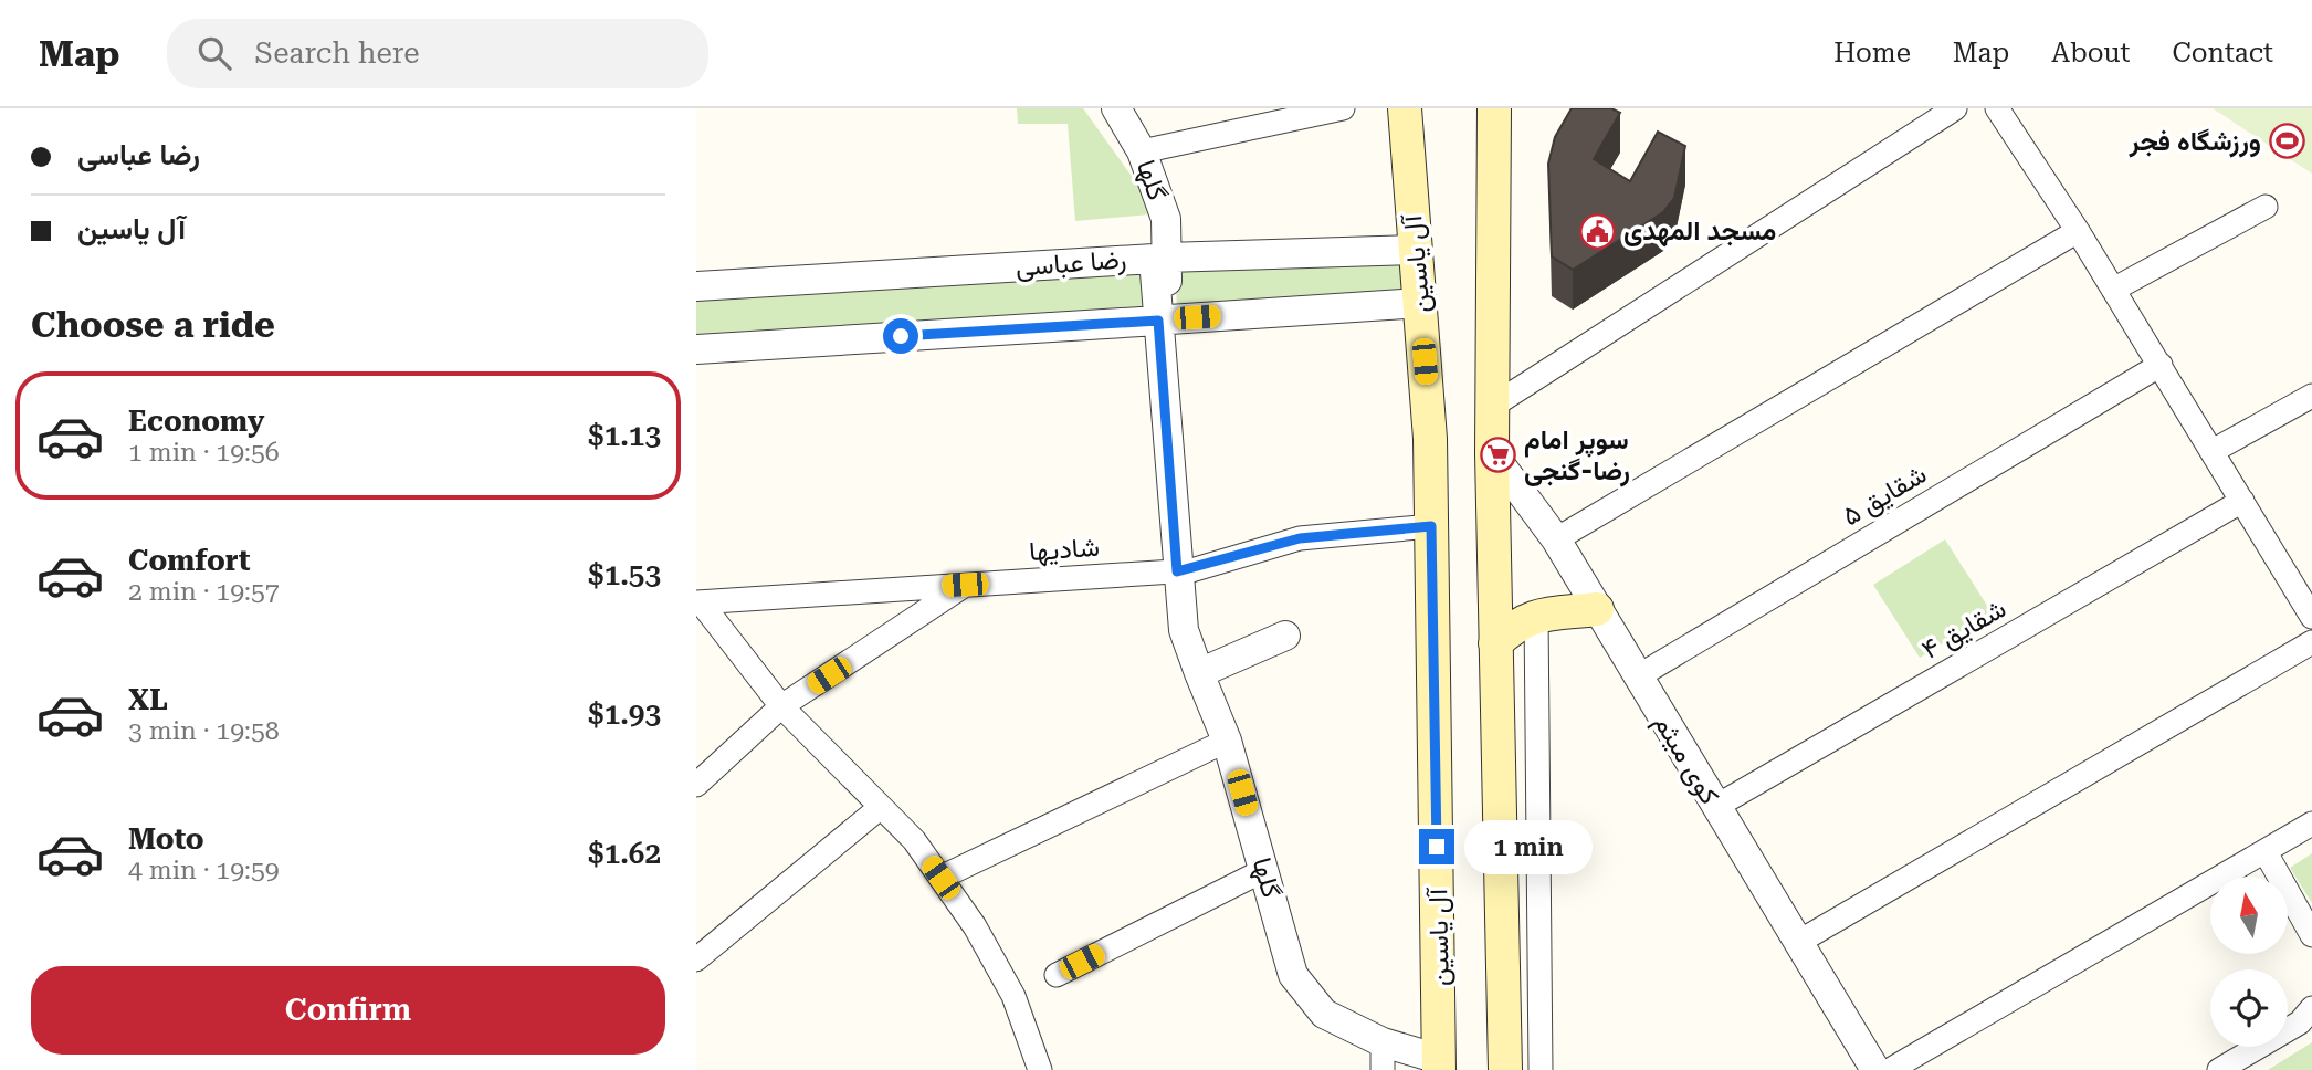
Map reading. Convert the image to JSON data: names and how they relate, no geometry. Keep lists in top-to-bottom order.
{
  "streets": {
    "main road": ["آل یاسین"],
    "street": [
      "گلها",
      "رضا عباسی",
      "شقایق ۵",
      "شادیها",
      "شقایق ۴",
      "کوی میثم"
    ]
  },
  "crossings": [
    ["گلها", "رضا عباسی"],
    ["گلها", "آل یاسین"],
    ["گلها", "شادیها"],
    ["رضا عباسی", "آل یاسین"],
    ["آل یاسین", "شادیها"],
    ["شقایق ۵", "کوی میثم"],
    ["شقایق ۴", "کوی میثم"]
  ],
  "places": {
    "sports": ["ورزشگاه فجر"],
    "public building": ["مسجد المهدی"],
    "supermarket": ["سوپر امام رضا-گنجی"]
  },
  "north": "top",
  "page": {
    "header": "Map",
    "search": "Search here",
    "nav": [
      "Home",
      "Map",
      "About",
      "Contact"
    ],
    "banner": ["رضا عباسی", "آل یاسین"],
    "heading": "Choose a ride",
    "list": [
      {
        "name": "Economy",
        "note": "1 min · 19:56",
        "value": "$1.13"
      },
      {
        "name": "Comfort",
        "note": "2 min · 19:57",
        "value": "$1.53"
      },
      {
        "name": "XL",
        "note": "3 min · 19:58",
        "value": "$1.93"
      },
      {
        "name": "Moto",
        "note": "4 min · 19:59",
        "value": "$1.62"
      }
    ],
    "bubble": "1 min",
    "buttons": "Confirm"
  }
}
